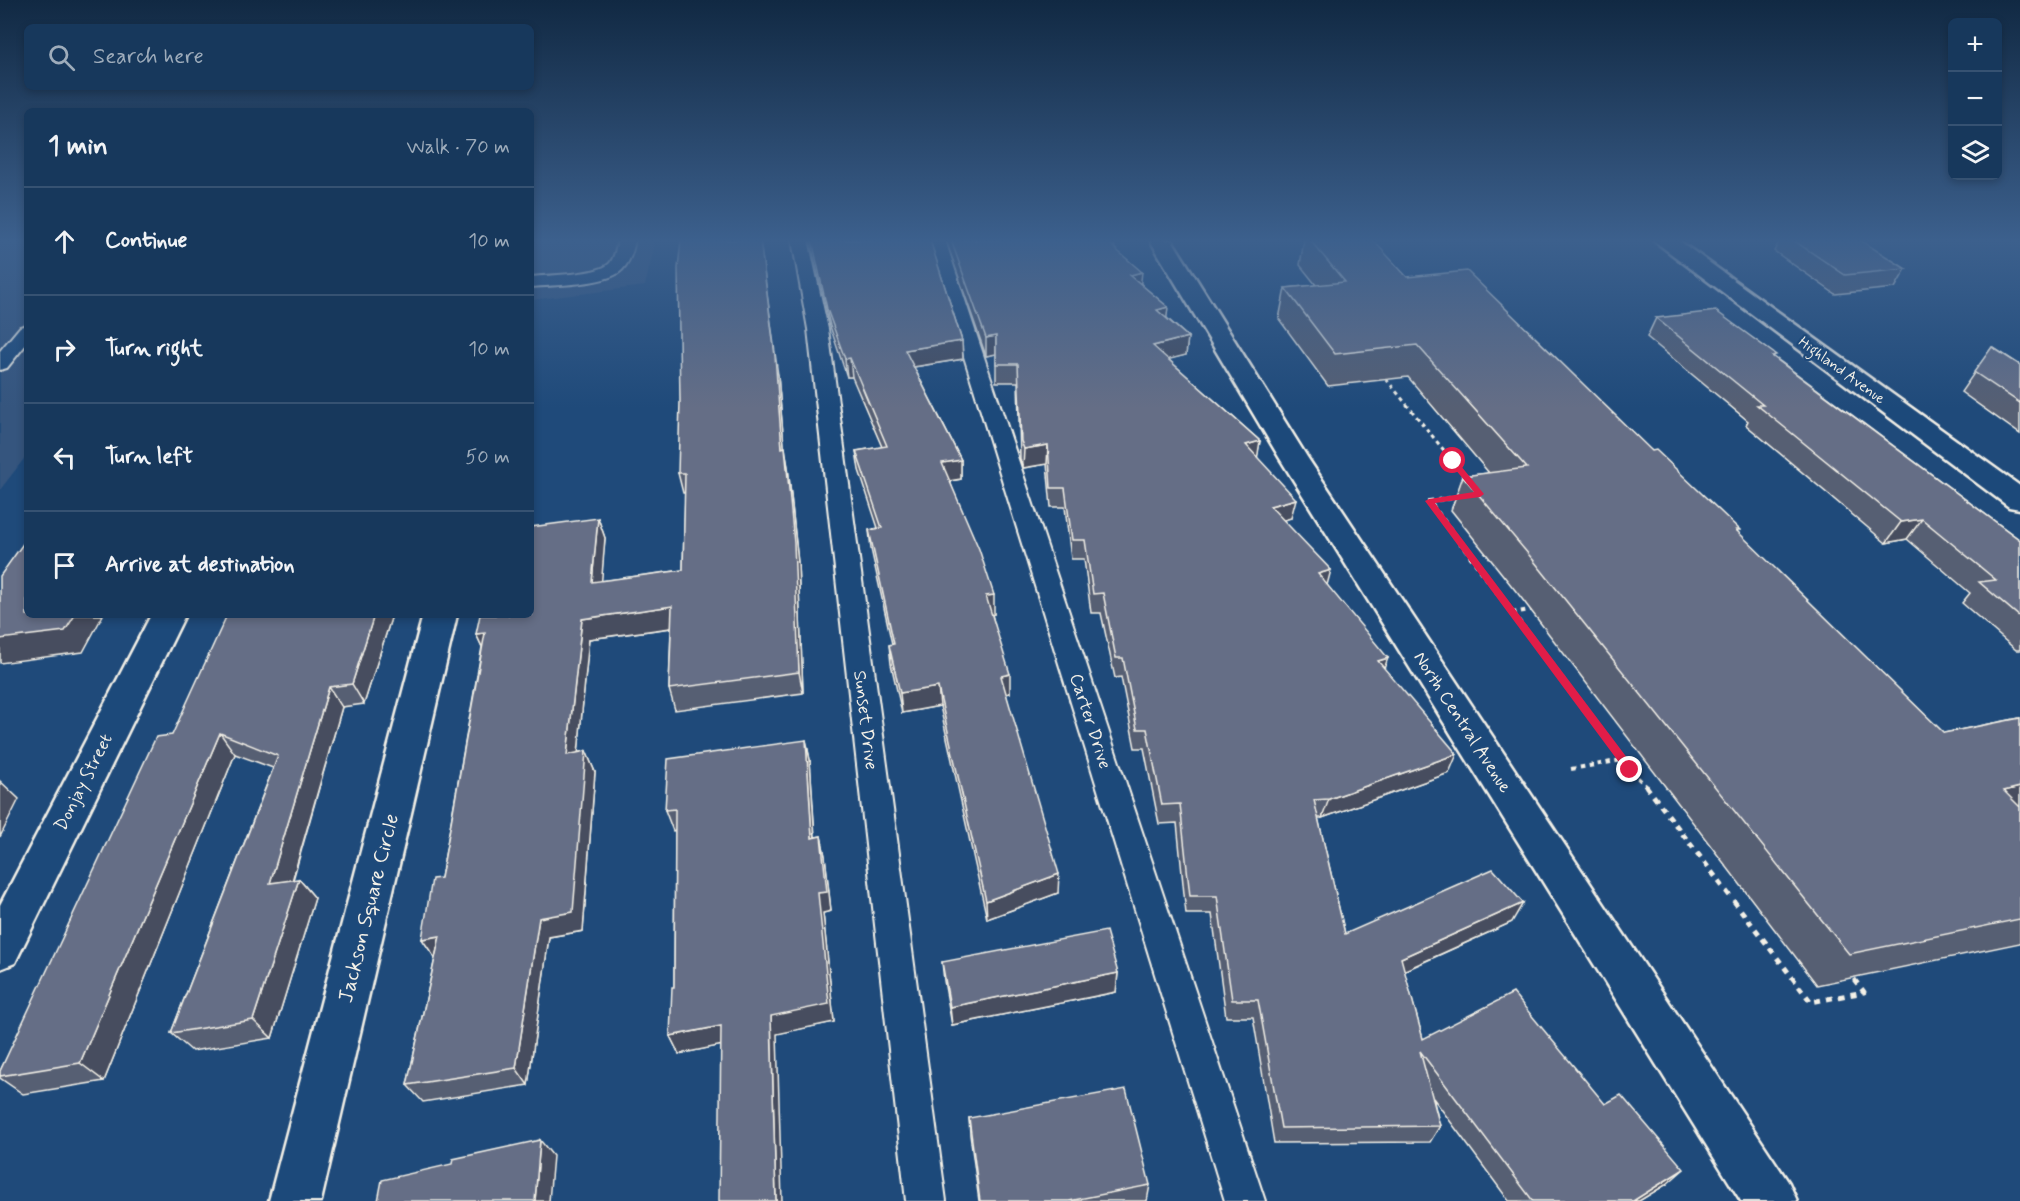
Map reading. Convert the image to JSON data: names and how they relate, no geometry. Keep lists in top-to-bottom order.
{
  "streets": {
    "street": [
      "Highland Avenue",
      "North Central Avenue",
      "Donjay Street",
      "Jackson Square Circle"
    ],
    "lane": ["Sunset Drive", "Carter Drive"]
  },
  "page": {
    "map_buttons": ["+", "−"],
    "search": "Search here",
    "heading": ["1 min", "Walk · 70 m"],
    "list": [
      ["Continue", "10 m"],
      ["Turn right", "10 m"],
      ["Turn left", "50 m"],
      "Arrive at destination"
    ]
  }
}
